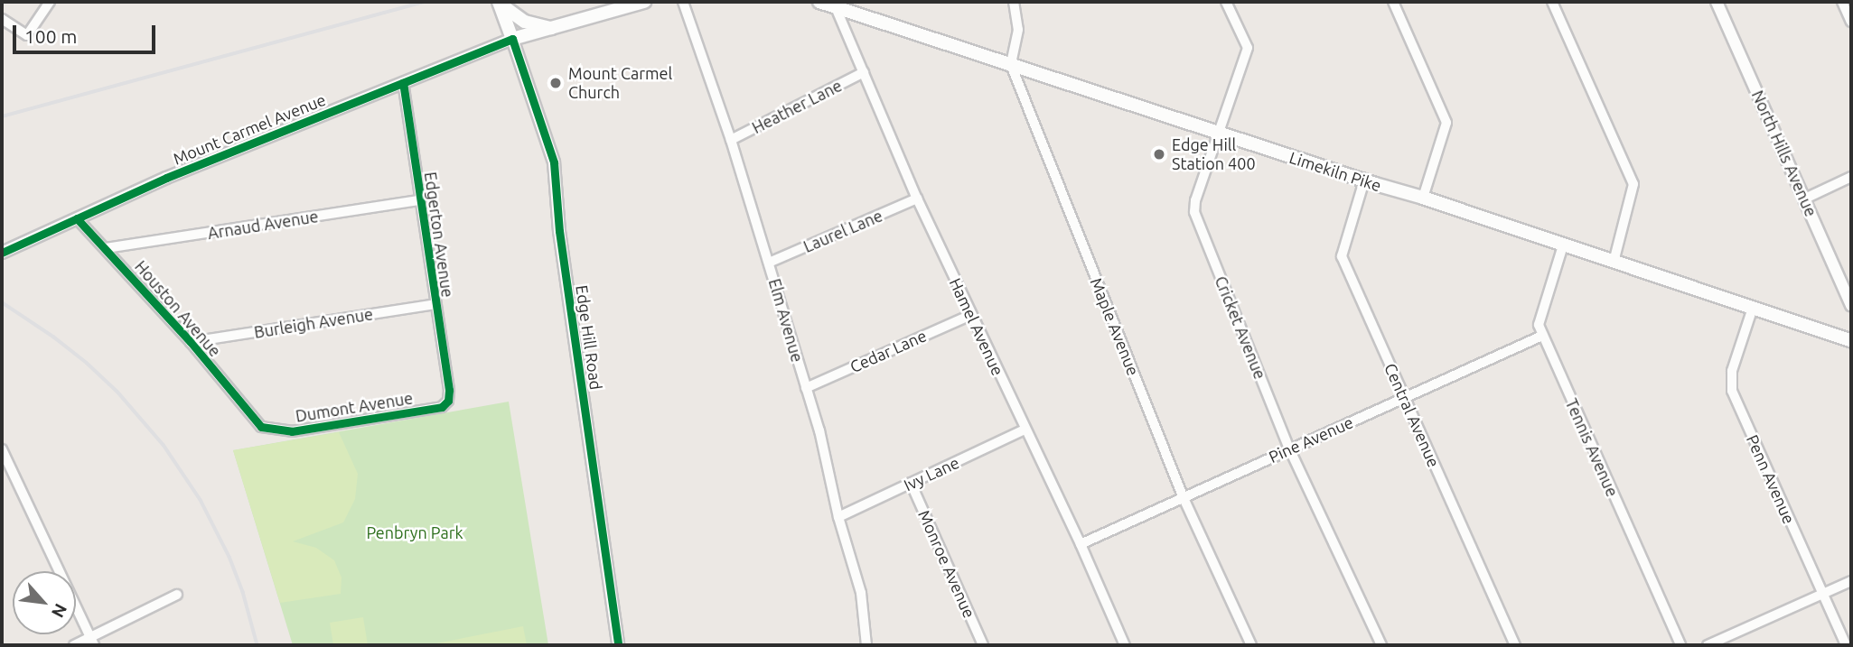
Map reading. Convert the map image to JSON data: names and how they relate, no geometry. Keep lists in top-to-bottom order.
{
  "streets": {
    "main road": ["Limekiln Pike"],
    "street": [
      "Heather Lane",
      "Mount Carmel Avenue",
      "North Hills Avenue",
      "Arnaud Avenue",
      "Laurel Lane",
      "Edgerton Avenue",
      "Houston Avenue",
      "Elm Avenue",
      "Burleigh Avenue",
      "Hamel Avenue",
      "Maple Avenue",
      "Cricket Avenue",
      "Edge Hill Road",
      "Cedar Lane",
      "Dumont Avenue",
      "Central Avenue",
      "Pine Avenue",
      "Tennis Avenue",
      "Ivy Lane",
      "Penn Avenue",
      "Monroe Avenue"
    ]
  },
  "crossings": [
    ["Heather Lane", "Elm Avenue"],
    ["Heather Lane", "Hamel Avenue"],
    ["Mount Carmel Avenue", "Edgerton Avenue"],
    ["Mount Carmel Avenue", "Houston Avenue"],
    ["Mount Carmel Avenue", "Edge Hill Road"],
    ["Limekiln Pike", "Hamel Avenue"],
    ["Limekiln Pike", "Maple Avenue"],
    ["Limekiln Pike", "Cricket Avenue"],
    ["Limekiln Pike", "Central Avenue"],
    ["Limekiln Pike", "Tennis Avenue"],
    ["Limekiln Pike", "Penn Avenue"],
    ["Arnaud Avenue", "Edgerton Avenue"],
    ["Arnaud Avenue", "Houston Avenue"],
    ["Laurel Lane", "Elm Avenue"],
    ["Laurel Lane", "Hamel Avenue"],
    ["Edgerton Avenue", "Burleigh Avenue"],
    ["Edgerton Avenue", "Dumont Avenue"],
    ["Houston Avenue", "Burleigh Avenue"],
    ["Houston Avenue", "Dumont Avenue"],
    ["Elm Avenue", "Cedar Lane"],
    ["Elm Avenue", "Ivy Lane"],
    ["Hamel Avenue", "Cedar Lane"],
    ["Hamel Avenue", "Pine Avenue"],
    ["Hamel Avenue", "Ivy Lane"],
    ["Maple Avenue", "Pine Avenue"],
    ["Cricket Avenue", "Pine Avenue"],
    ["Central Avenue", "Pine Avenue"],
    ["Pine Avenue", "Tennis Avenue"],
    ["Ivy Lane", "Monroe Avenue"]
  ],
  "parks": ["Penbryn Park"],
  "places": ["Mount Carmel Church", "Edge Hill Station 400"],
  "scale_bar": "100 m",
  "north": "bottom right"
}
